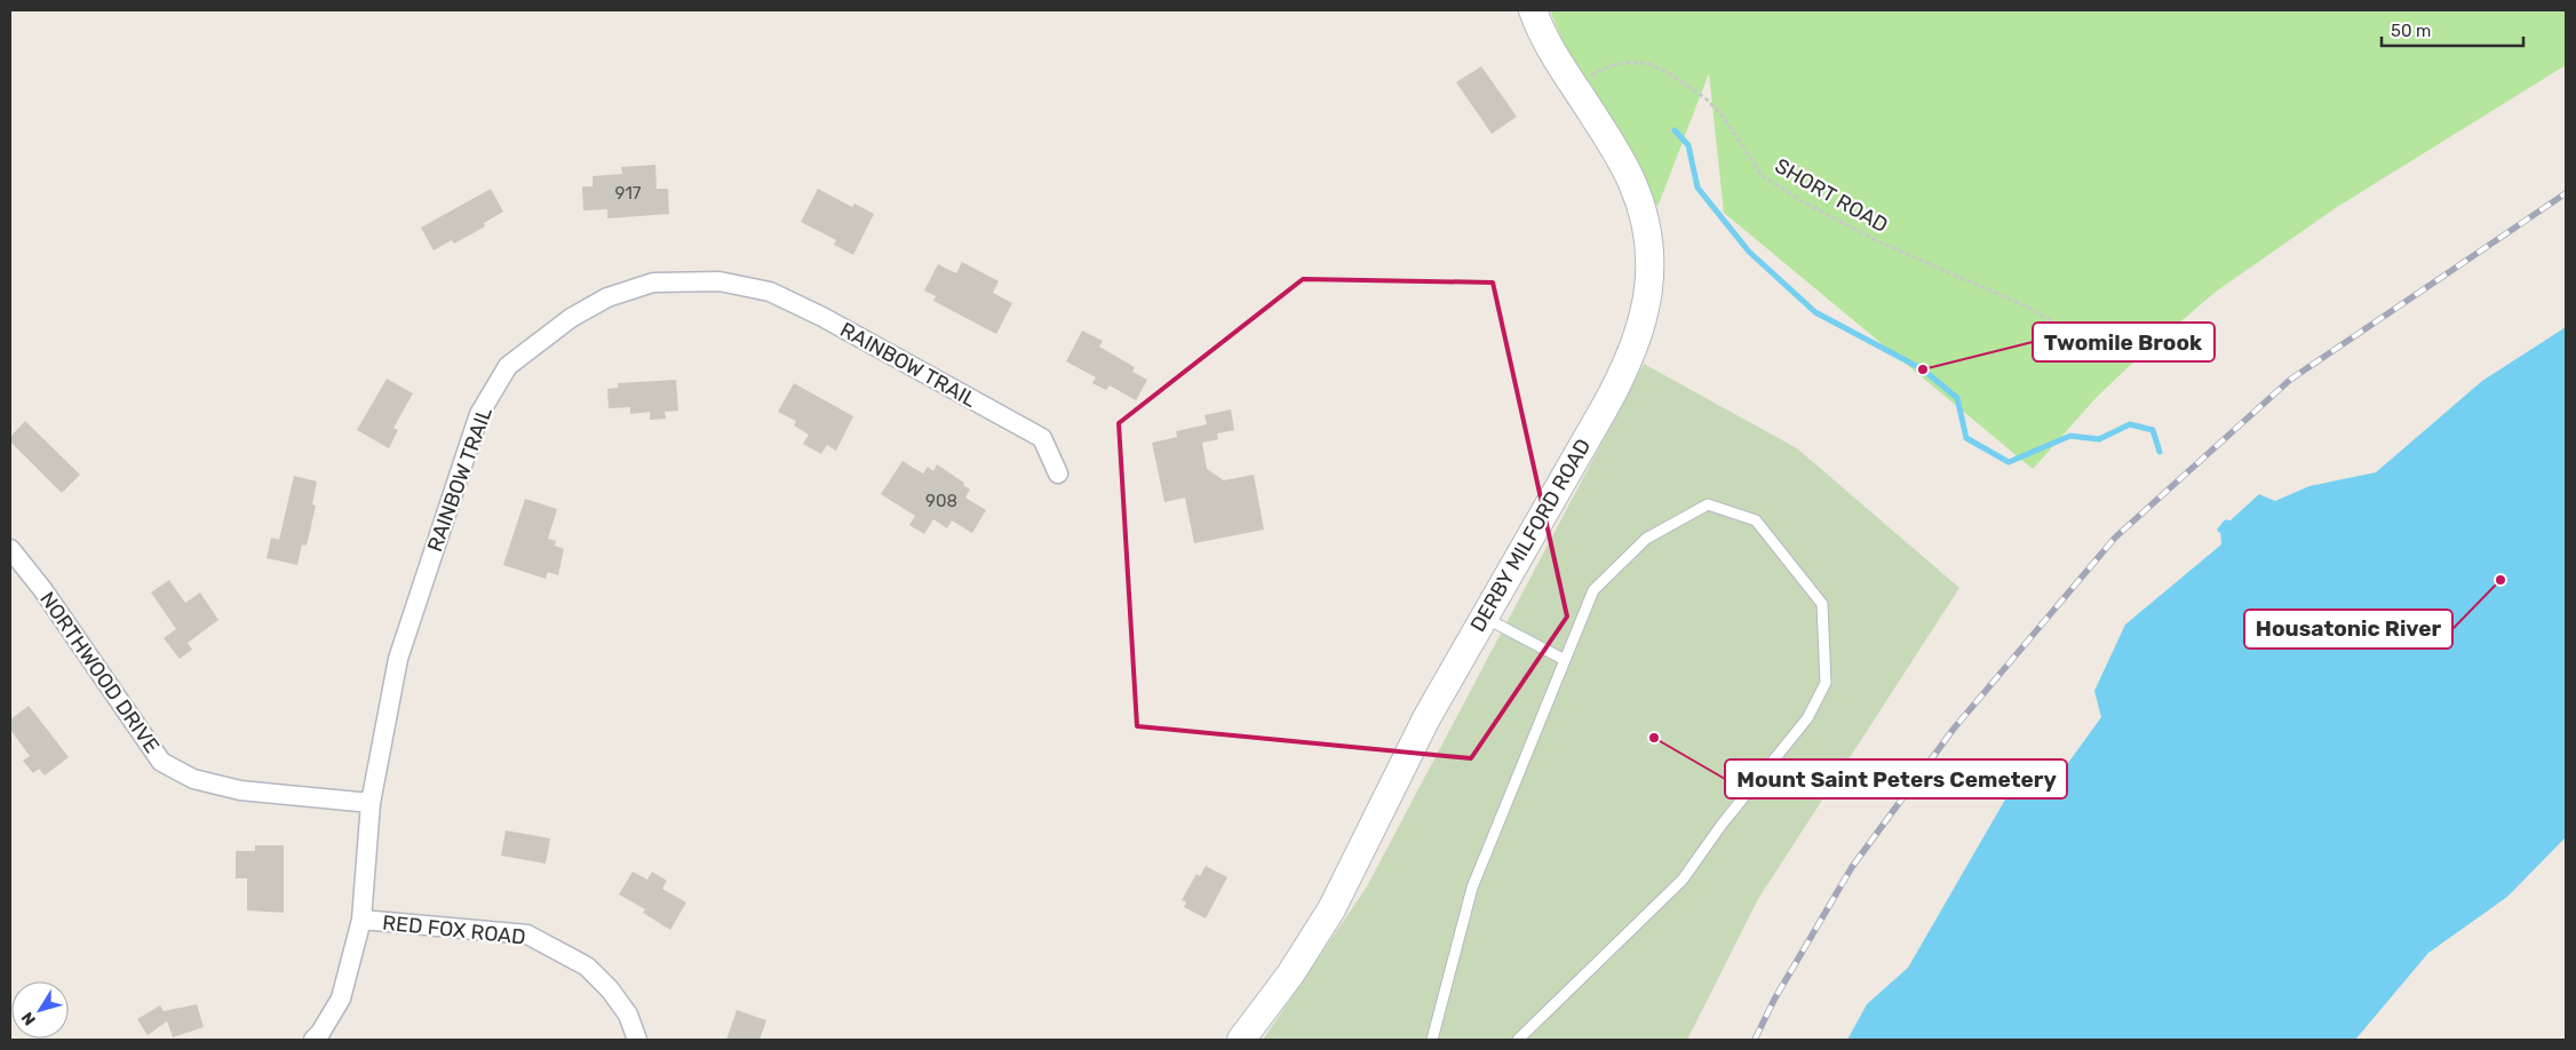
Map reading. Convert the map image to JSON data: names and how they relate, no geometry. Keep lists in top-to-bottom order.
{
  "streets": {
    "main road": ["DERBY MILFORD ROAD"],
    "street": ["RAINBOW TRAIL", "NORTHWOOD DRIVE", "RED FOX ROAD"],
    "path": ["SHORT ROAD"]
  },
  "crossings": [
    ["SHORT ROAD", "DERBY MILFORD ROAD"],
    ["RAINBOW TRAIL", "NORTHWOOD DRIVE"],
    ["RAINBOW TRAIL", "RED FOX ROAD"]
  ],
  "places": ["Twomile Brook", "Housatonic River", "Mount Saint Peters Cemetery"],
  "house_numbers": ["917", "908"],
  "scale_bar": "50 m",
  "north": "bottom left"
}
